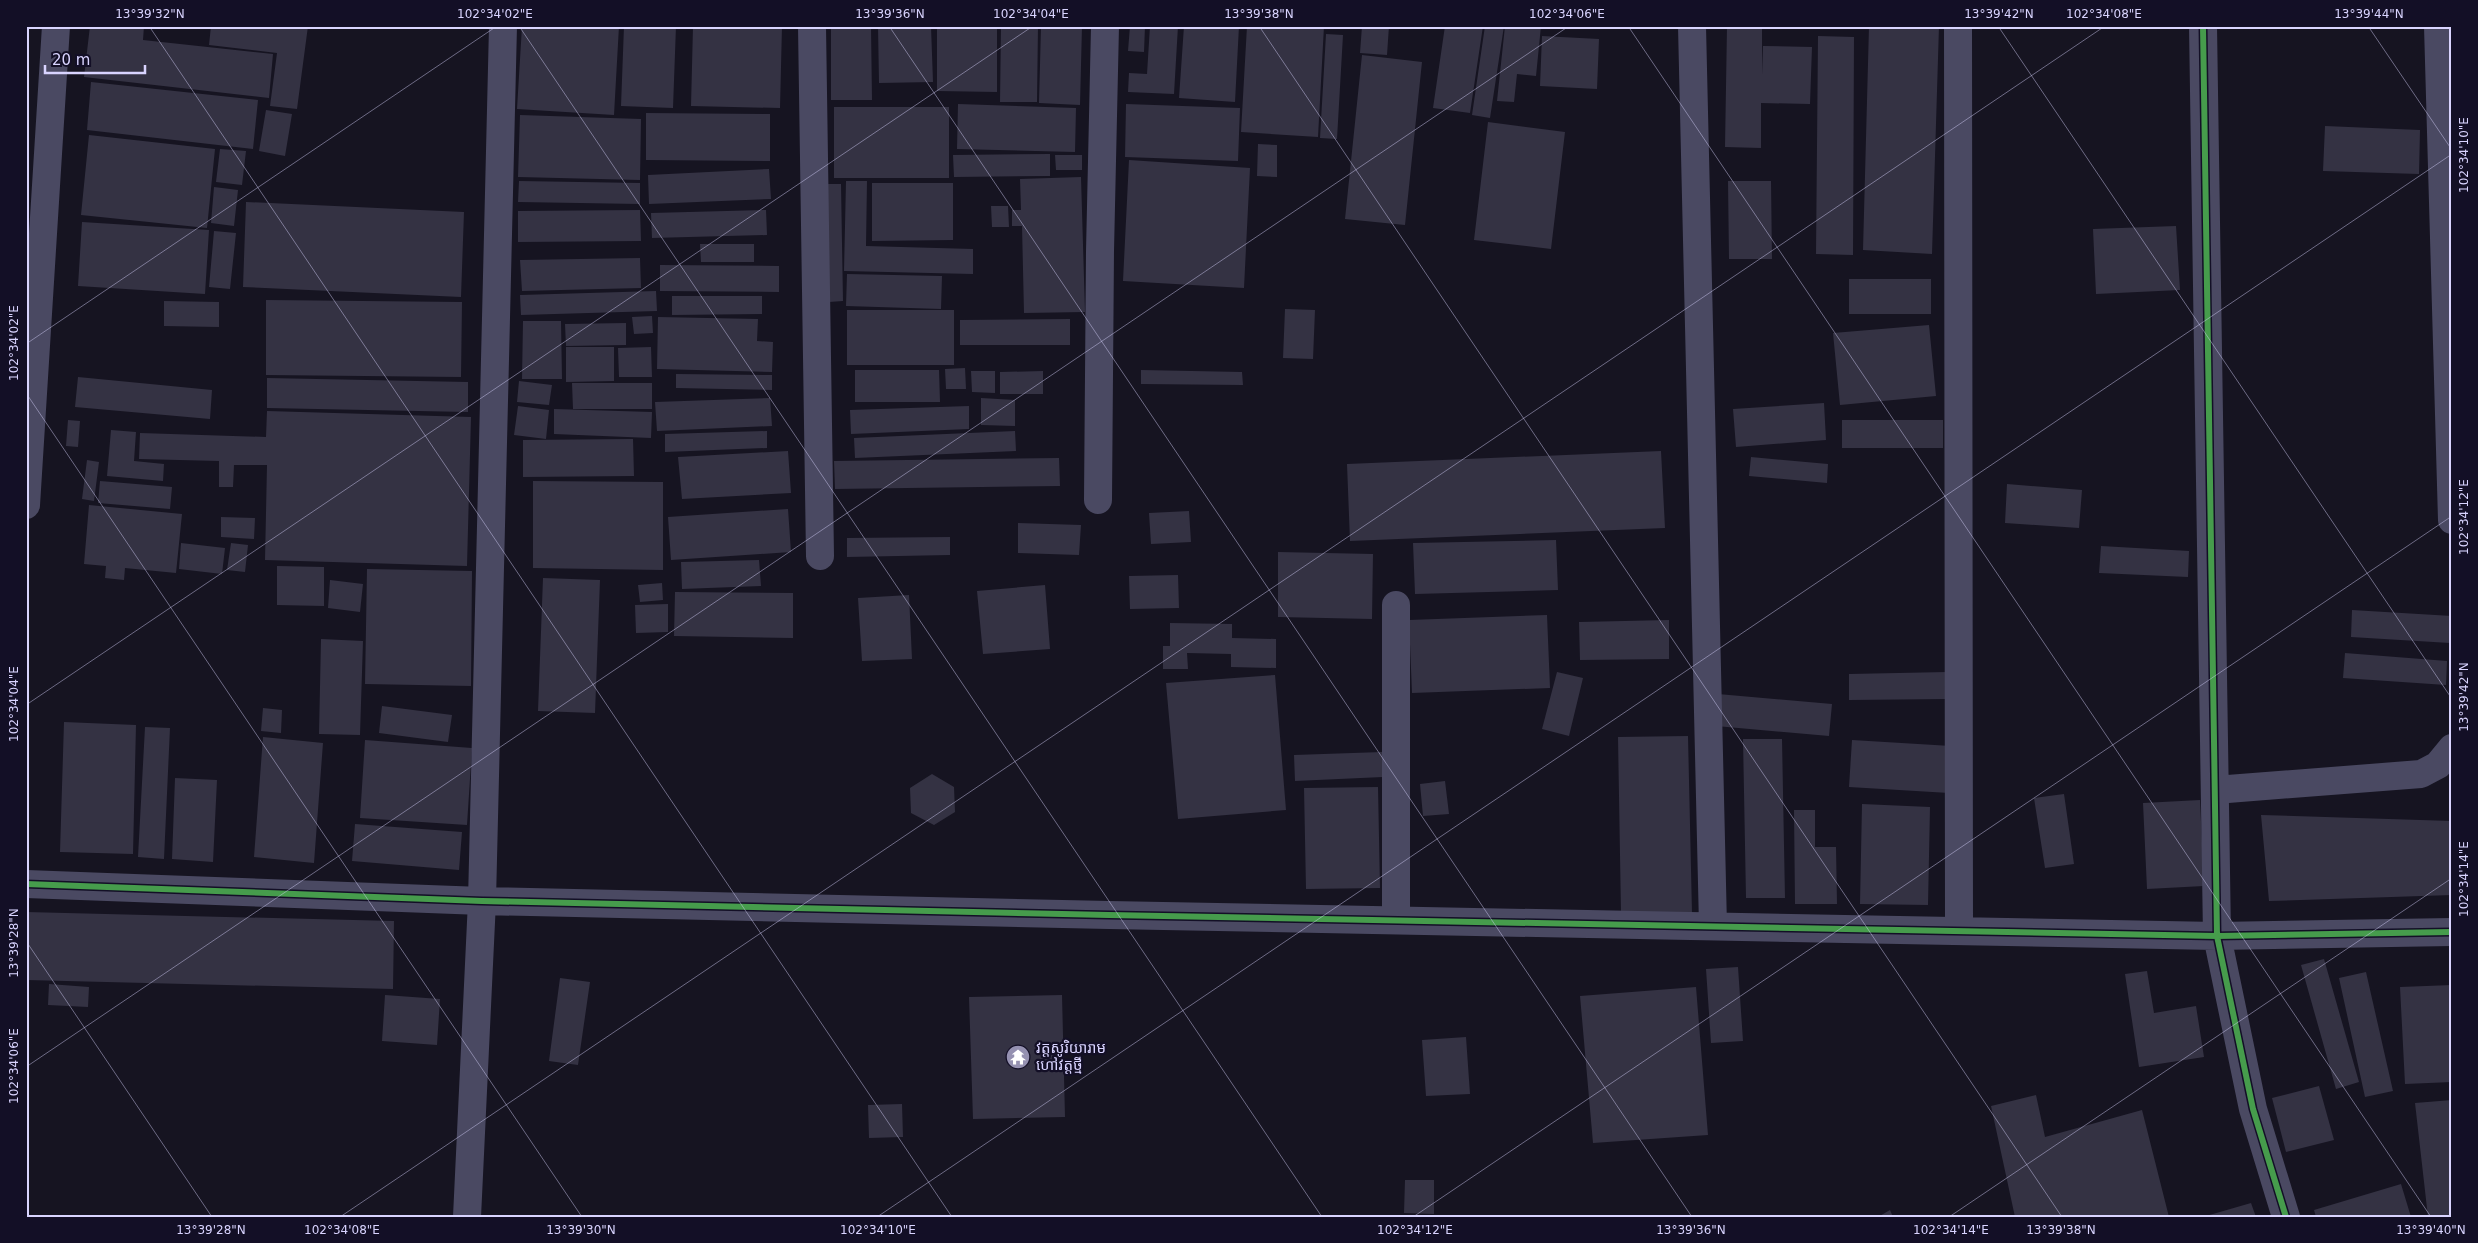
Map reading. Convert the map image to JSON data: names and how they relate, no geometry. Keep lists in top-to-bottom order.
{
  "places": {
    "temple": ["វត្តសូរិយារាម ហៅវត្តថ្មី"]
  },
  "scale_bar": "20 m",
  "coordinates": [
    "13°39'32\"N",
    "102°34'02\"E",
    "13°39'36\"N",
    "102°34'04\"E",
    "13°39'38\"N",
    "102°34'06\"E",
    "13°39'42\"N",
    "102°34'08\"E",
    "13°39'44\"N",
    "102°34'10\"E",
    "102°34'12\"E",
    "102°34'14\"E",
    "13°39'28\"N",
    "13°39'30\"N",
    "13°39'40\"N"
  ]
}
